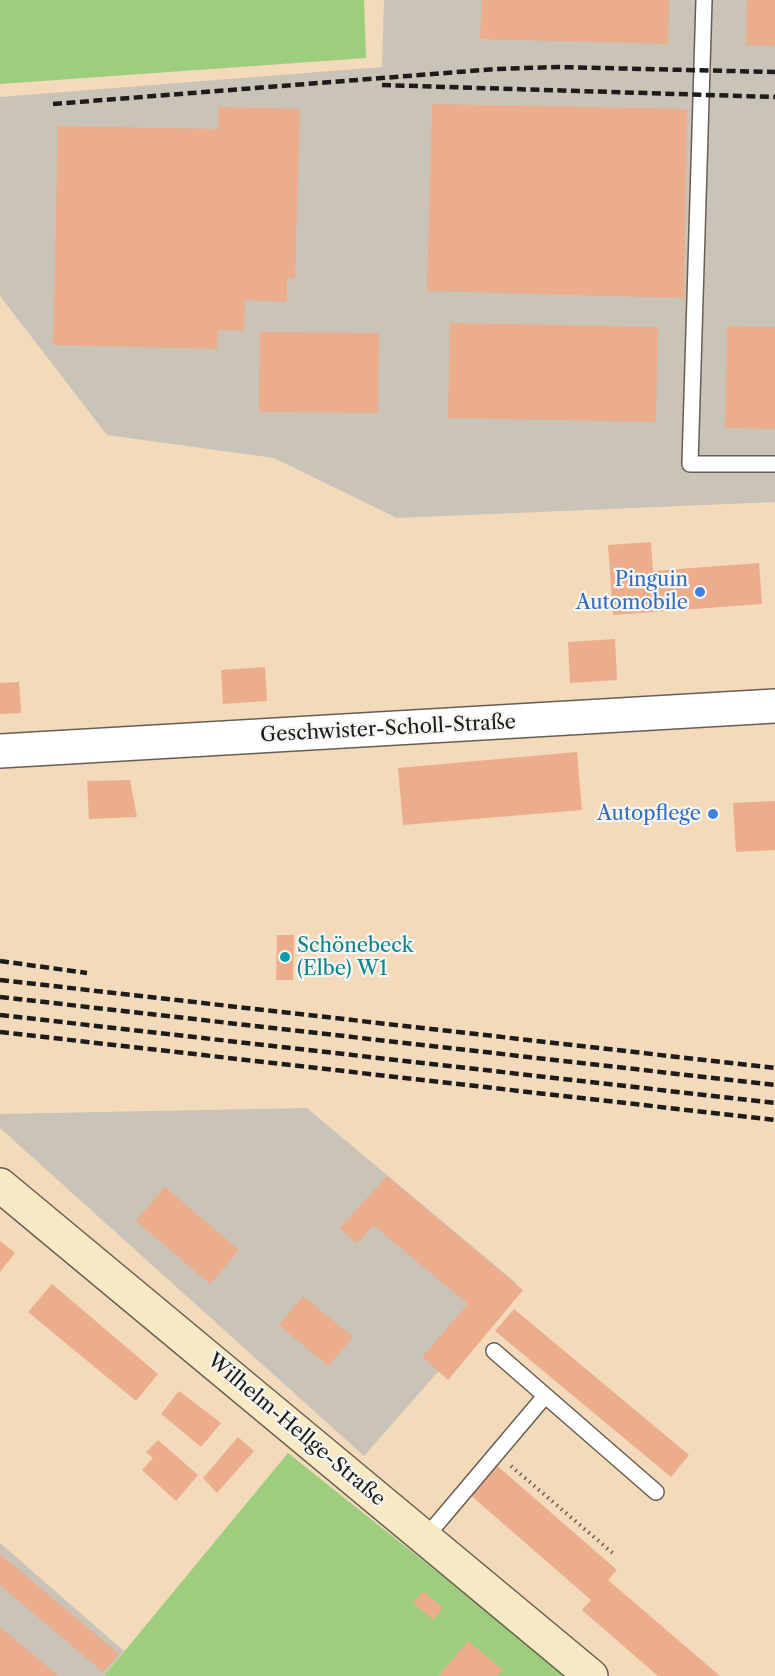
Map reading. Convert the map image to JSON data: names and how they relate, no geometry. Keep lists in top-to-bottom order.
{
  "streets": {
    "main road": ["Wilhelm-Hellge-Straße"],
    "street": ["Geschwister-Scholl-Straße"]
  },
  "places": ["Pinguin Automobile", "Autopflege", "Schönebeck (Elbe) W1"]
}
